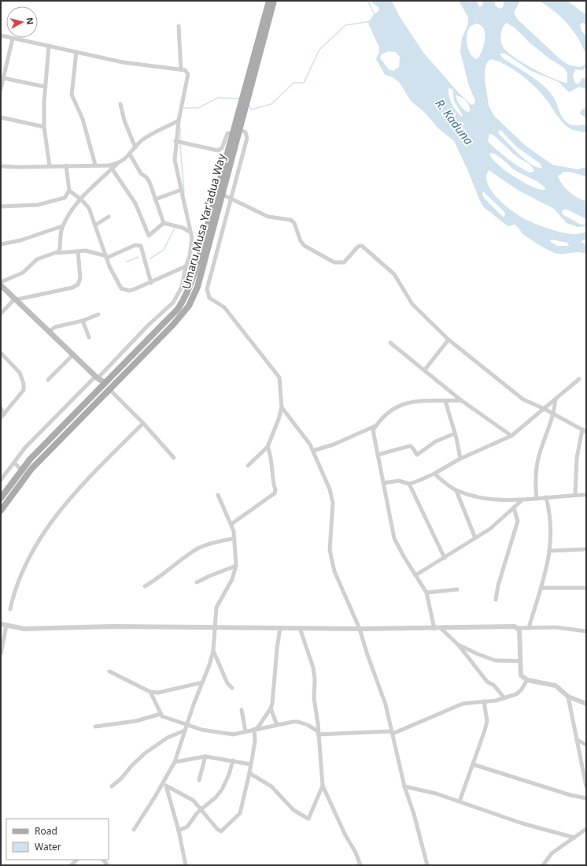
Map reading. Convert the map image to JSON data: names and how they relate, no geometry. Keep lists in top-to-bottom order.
{
  "streets": {
    "main road": ["Umaru Musa Yar'adua Way"]
  },
  "water": ["R. Kaduna"],
  "legend": ["Road", "Water"],
  "north": "right"
}
